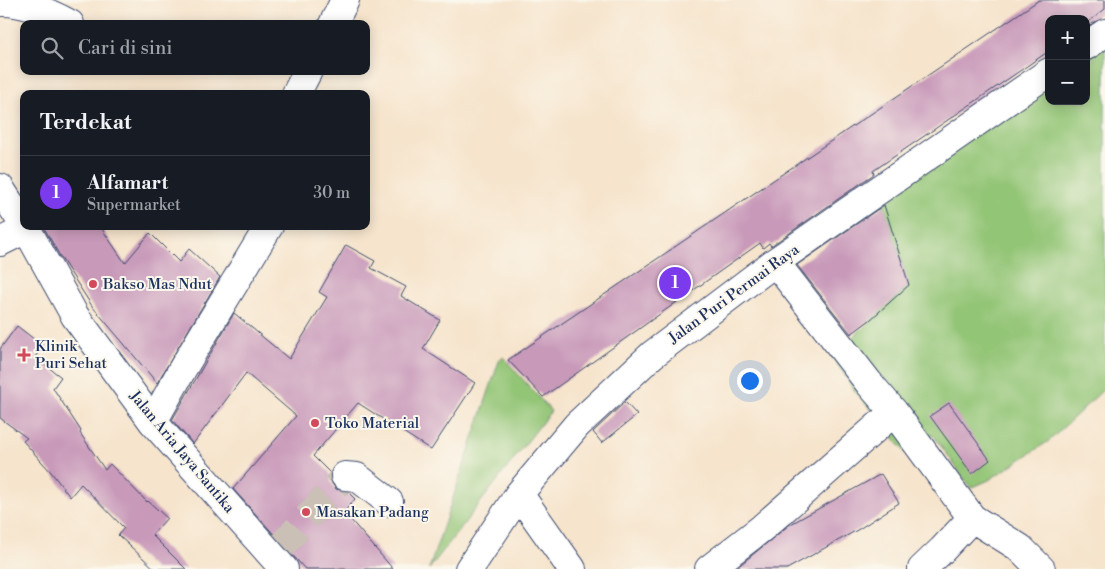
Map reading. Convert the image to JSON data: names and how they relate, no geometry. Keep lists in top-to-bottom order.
{
  "streets": {
    "street": ["Jalan Puri Permai Raya", "Jalan Aria Jaya Santika"]
  },
  "places": {
    "other": ["Bakso Mas Ndut", "Toko Material", "Masakan Padang"],
    "health": ["Klinik Puri Sehat"]
  },
  "page": {
    "map_buttons": ["+", "−"],
    "search": "Cari di sini",
    "heading": "Terdekat",
    "list": [
      {
        "mark": "1",
        "name": "Alfamart",
        "note": "Supermarket",
        "value": "30 m"
      }
    ],
    "pins": "1"
  }
}
